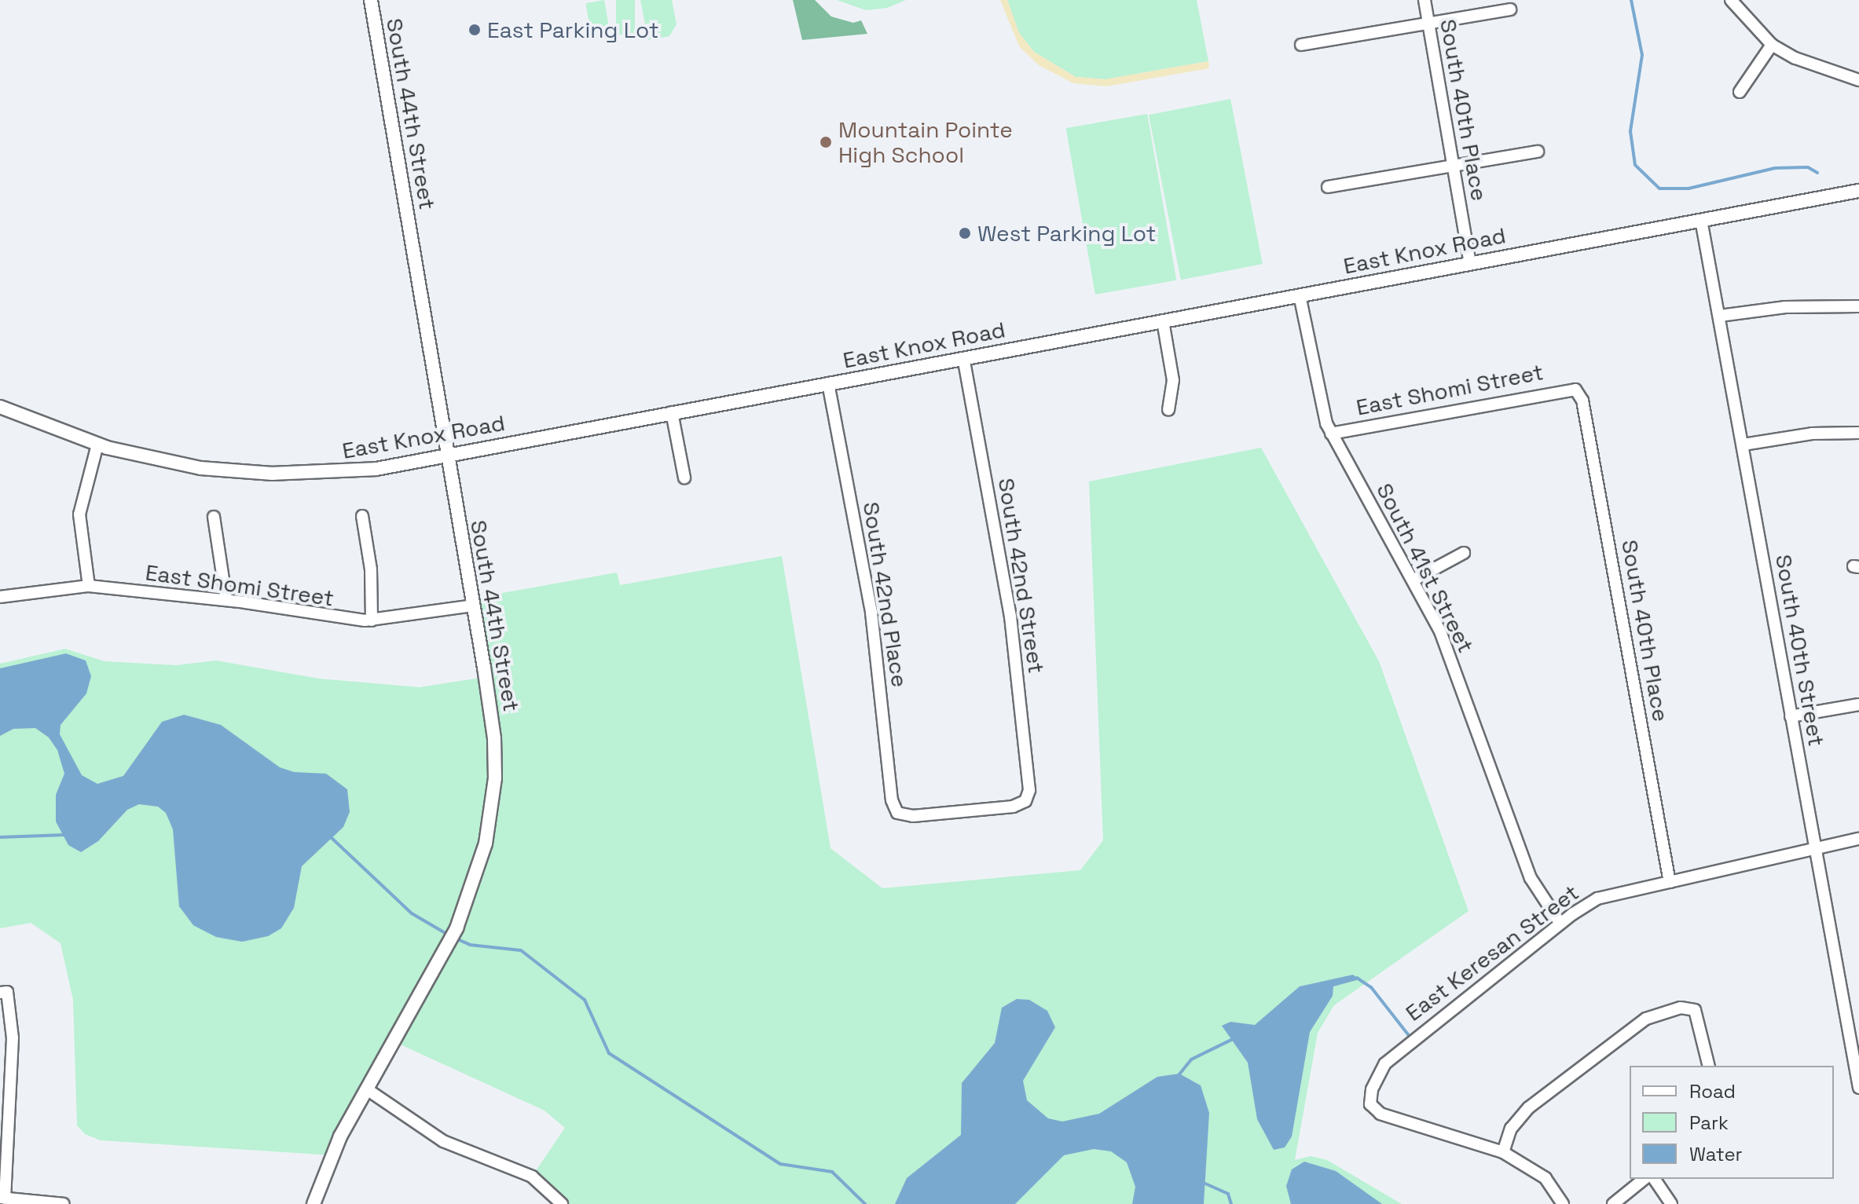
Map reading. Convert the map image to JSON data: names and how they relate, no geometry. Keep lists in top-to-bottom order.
{
  "streets": {
    "street": [
      "South 40th Place",
      "South 44th Street",
      "East Knox Road",
      "East Shomi Street",
      "South 41st Street",
      "South 42nd Street",
      "South 42nd Place",
      "South 40th Street",
      "East Keresan Street"
    ]
  },
  "crossings": [
    ["South 40th Place", "East Knox Road"],
    ["South 40th Place", "East Shomi Street"],
    ["South 40th Place", "East Keresan Street"],
    ["South 44th Street", "East Knox Road"],
    ["South 44th Street", "East Shomi Street"],
    ["East Knox Road", "South 41st Street"],
    ["East Knox Road", "South 42nd Street"],
    ["East Knox Road", "South 42nd Place"],
    ["East Knox Road", "South 40th Street"],
    ["East Shomi Street", "South 41st Street"],
    ["South 41st Street", "East Keresan Street"],
    ["South 42nd Street", "South 42nd Place"],
    ["South 40th Street", "East Keresan Street"]
  ],
  "places": ["East Parking Lot", "Mountain Pointe High School", "West Parking Lot"],
  "legend": ["Road", "Park", "Water"]
}
